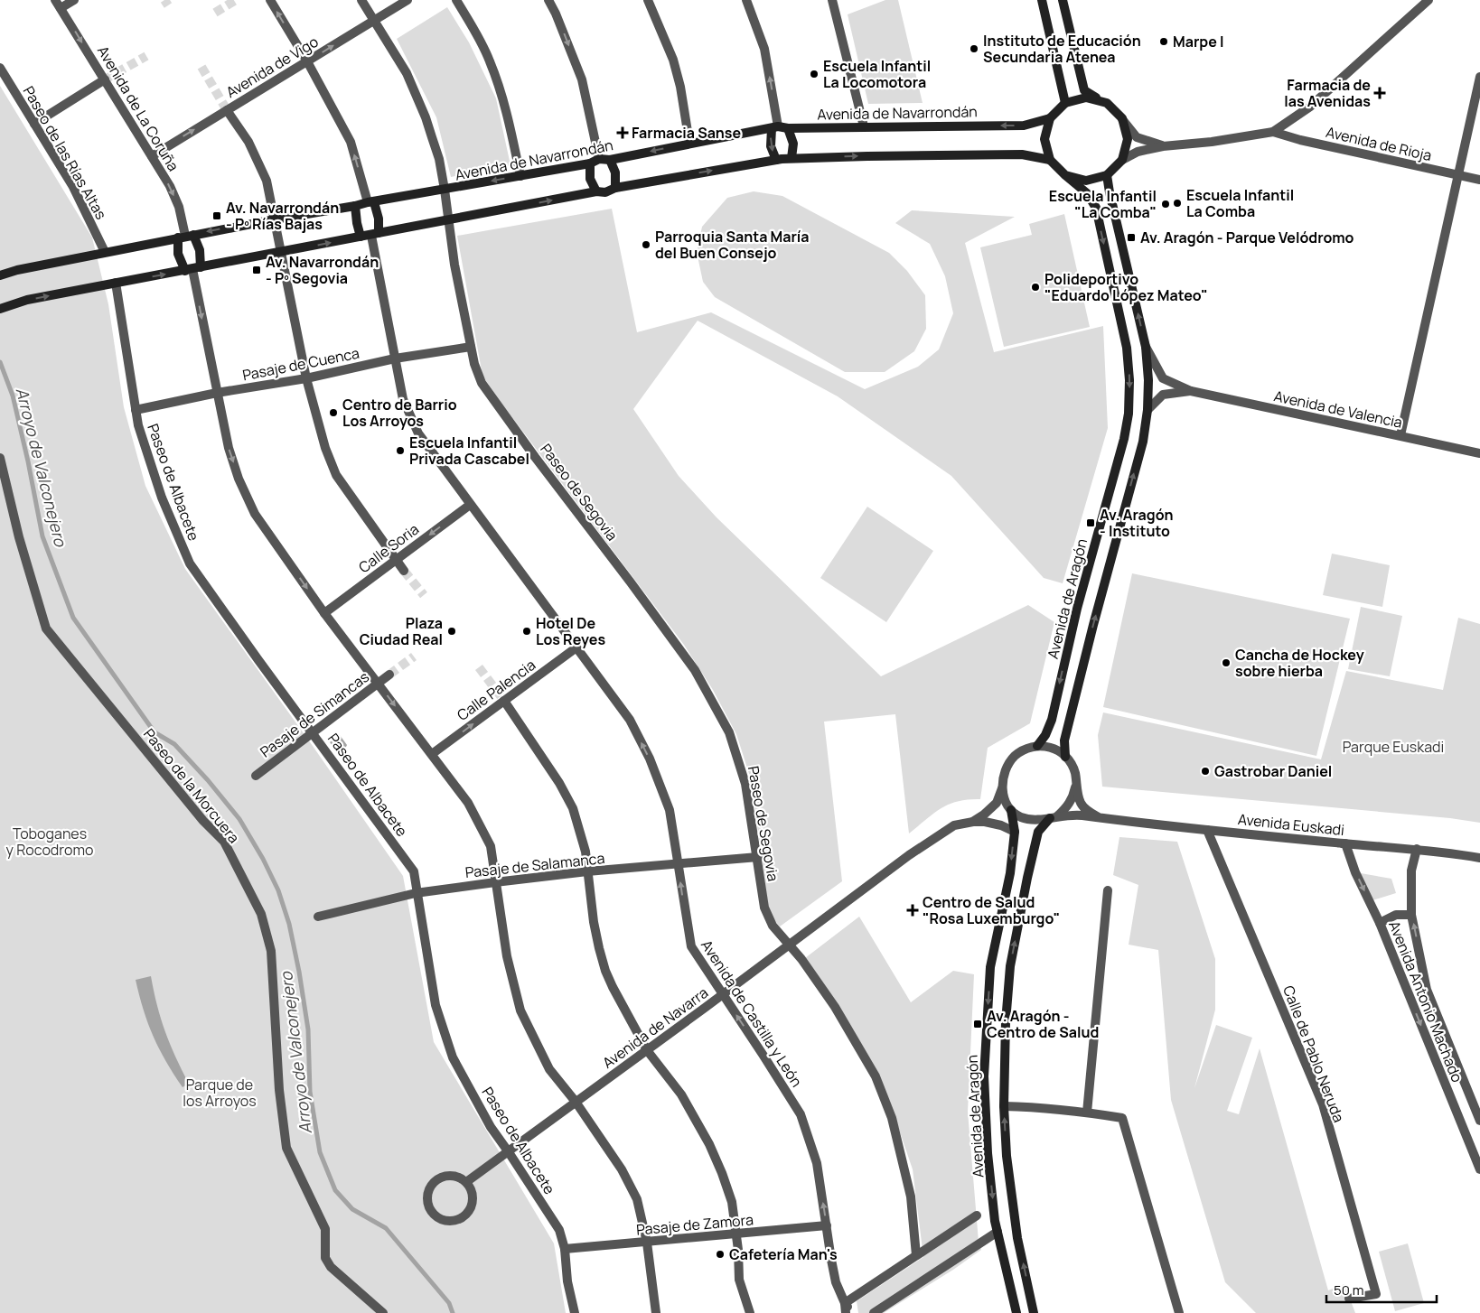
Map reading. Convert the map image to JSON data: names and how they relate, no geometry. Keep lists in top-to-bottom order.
{
  "streets": {
    "street": [
      "Avenida de Vigo",
      "Avenida de La Coruña",
      "Avenida de Navarrondán",
      "Avenida de Rioja",
      "Paseo de las Rías Altas",
      "Pasaje de Cuenca",
      "Avenida de Valencia",
      "Paseo de Albacete",
      "Paseo de Segovia",
      "Calle Soria",
      "Avenida de Aragón",
      "Calle Palencia",
      "Pasaje de Simancas",
      "Paseo de la Morcuera",
      "Avenida Euskadi",
      "Pasaje de Salamanca",
      "Avenida Antonio Machado",
      "Avenida de Castilla y León",
      "Avenida de Navarra",
      "Calle de Pablo Neruda",
      "Pasaje de Zamora"
    ]
  },
  "crossings": [
    ["Avenida de Vigo", "Avenida de La Coruña"],
    ["Avenida de Vigo", "Paseo de Segovia"],
    ["Avenida de La Coruña", "Avenida de Navarrondán"],
    ["Avenida de Navarrondán", "Paseo de las Rías Altas"],
    ["Avenida de Navarrondán", "Paseo de Segovia"],
    ["Avenida de Navarrondán", "Avenida de Aragón"],
    ["Pasaje de Cuenca", "Paseo de Albacete"],
    ["Pasaje de Cuenca", "Paseo de Segovia"],
    ["Pasaje de Cuenca", "Avenida de Castilla y León"],
    ["Paseo de Albacete", "Pasaje de Simancas"],
    ["Paseo de Albacete", "Pasaje de Salamanca"],
    ["Paseo de Albacete", "Avenida de Navarra"],
    ["Paseo de Albacete", "Pasaje de Zamora"],
    ["Paseo de Segovia", "Pasaje de Salamanca"],
    ["Paseo de Segovia", "Avenida de Navarra"],
    ["Calle Soria", "Avenida de Castilla y León"],
    ["Avenida de Aragón", "Avenida Euskadi"],
    ["Calle Palencia", "Avenida de Castilla y León"],
    ["Avenida Euskadi", "Avenida Antonio Machado"],
    ["Avenida Euskadi", "Calle de Pablo Neruda"],
    ["Pasaje de Salamanca", "Avenida de Castilla y León"],
    ["Avenida de Castilla y León", "Avenida de Navarra"],
    ["Avenida de Castilla y León", "Pasaje de Zamora"]
  ],
  "one_way": [
    "Avenida de Vigo",
    "Avenida de La Coruña",
    "Calle Soria",
    "Calle Palencia",
    "Avenida de Castilla y León"
  ],
  "water": ["Arroyo de Valconejero"],
  "parks": ["Parque Euskadi", "Toboganes y Rocodromo", "Parque de los Arroyos"],
  "places": {
    "other": [
      "Marpe I",
      "Instituto de Educación Secundaria Atenea",
      "Escuela Infantil La Locomotora",
      "Escuela Infantil La Comba",
      "Escuela Infantil \"La Comba\"",
      "Parroquia Santa María del Buen Consejo",
      "Polideportivo \"Eduardo López Mateo\"",
      "Centro de Barrio Los Arroyos",
      "Escuela Infantil Privada Cascabel",
      "Plaza Ciudad Real",
      "Hotel De Los Reyes",
      "Cancha de Hockey sobre hierba",
      "Gastrobar Daniel",
      "Cafetería Man's"
    ],
    "health": ["Farmacia de las Avenidas", "Farmacia Sanse", "Centro de Salud \"Rosa Luxemburgo\""],
    "transit": [
      "Av. Navarrondán - Pº Rías Bajas",
      "Av. Aragón - Parque Velódromo",
      "Av. Navarrondán - Pº Segovia",
      "Av. Aragón - Instituto",
      "Av. Aragón - Centro de Salud"
    ]
  },
  "scale_bar": "50 m"
}
